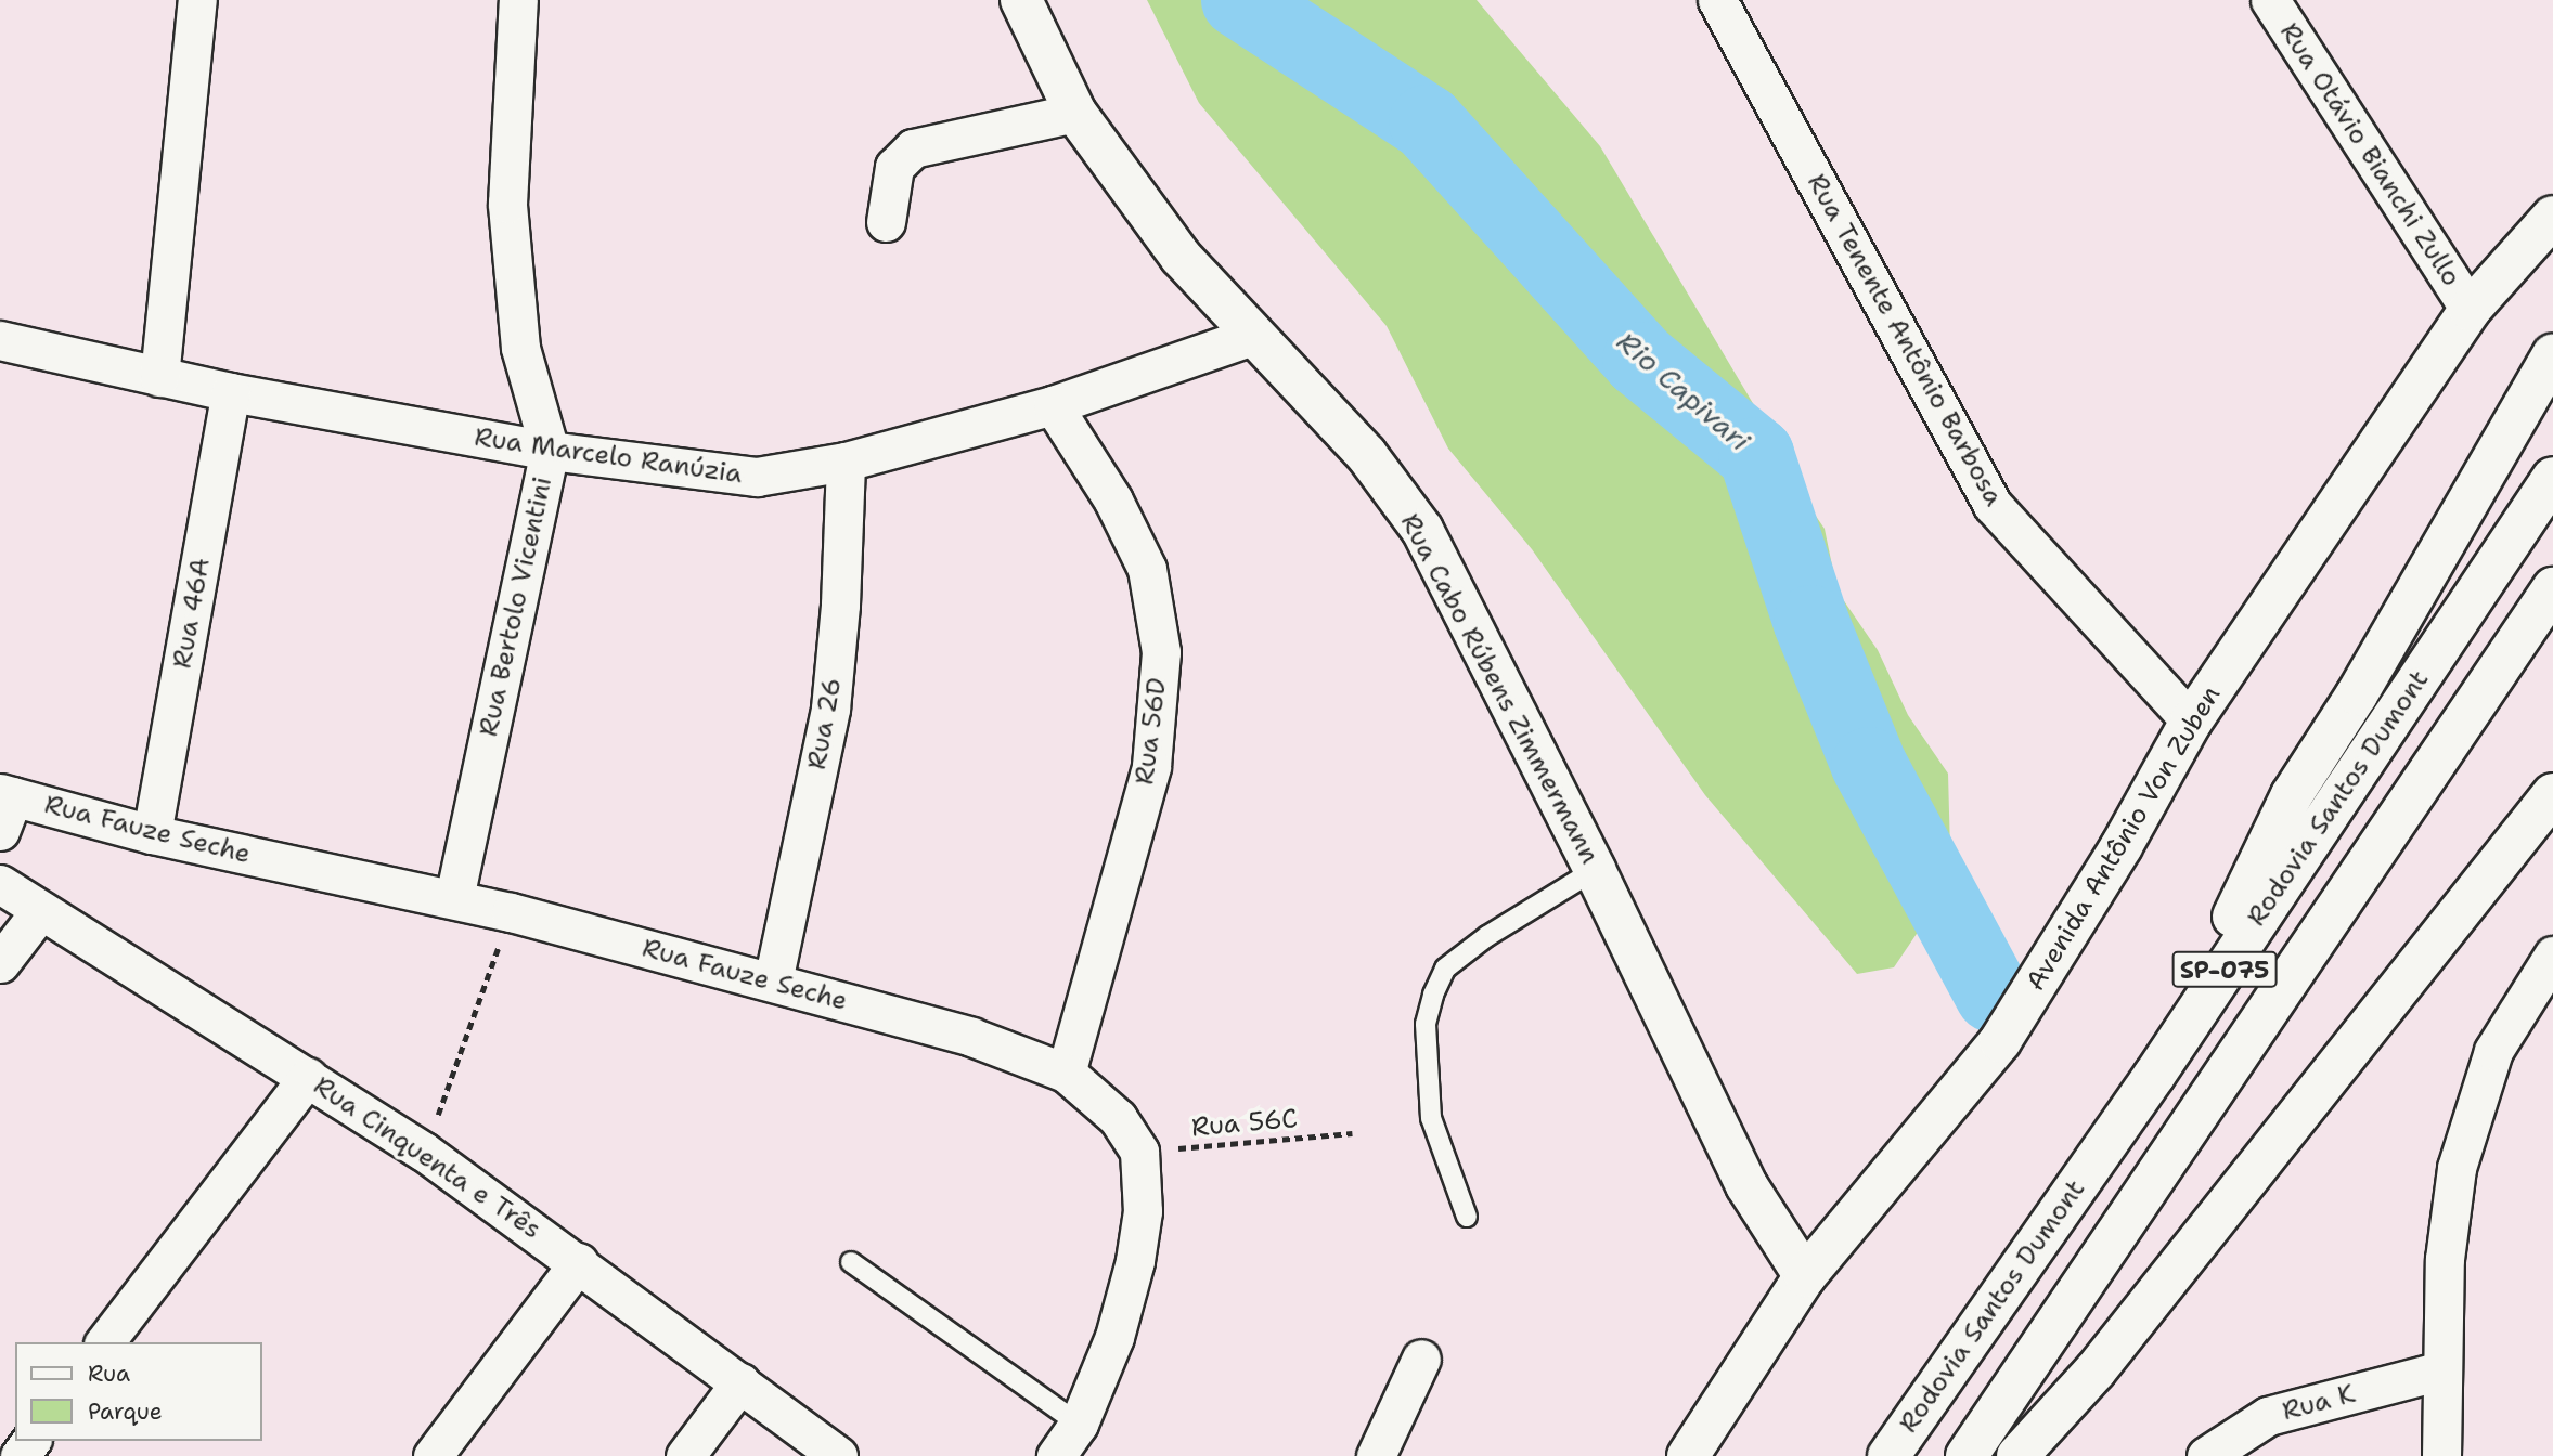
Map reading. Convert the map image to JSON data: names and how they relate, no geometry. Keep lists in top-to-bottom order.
{
  "streets": {
    "main road": [
      "Rua Cabo Rúbens Zimmermann",
      "Rodovia Santos Dumont",
      "Avenida Antônio Von Zuben",
      "SP-075"
    ],
    "street": [
      "Rua Otávio Bianchi Zullo",
      "Rua Tenente Antônio Barbosa",
      "Rua Marcelo Ranúzia",
      "Rua Bertolo Vicentini",
      "Rua 46A",
      "Rua 26",
      "Rua 56D",
      "Rua Fauze Seche",
      "Rua Cinquenta e Três",
      "Rua K"
    ],
    "path": ["Rua 56C"]
  },
  "crossings": [
    ["Rua Otávio Bianchi Zullo", "Avenida Antônio Von Zuben"],
    ["Rua Tenente Antônio Barbosa", "Avenida Antônio Von Zuben"],
    ["Rua Marcelo Ranúzia", "Rua Bertolo Vicentini"],
    ["Rua Marcelo Ranúzia", "Rua 46A"],
    ["Rua Marcelo Ranúzia", "Rua Cabo Rúbens Zimmermann"],
    ["Rua Marcelo Ranúzia", "Rua 26"],
    ["Rua Marcelo Ranúzia", "Rua 56D"],
    ["Rua Bertolo Vicentini", "Rua Fauze Seche"],
    ["Rua 46A", "Rua Fauze Seche"],
    ["Rua Cabo Rúbens Zimmermann", "Avenida Antônio Von Zuben"],
    ["Rua 26", "Rua Fauze Seche"],
    ["Rua 56D", "Rua Fauze Seche"],
    ["Rua Fauze Seche", "Rua 56C"]
  ],
  "water": ["Rio Capivari"],
  "legend": ["Rua", "Parque"]
}
